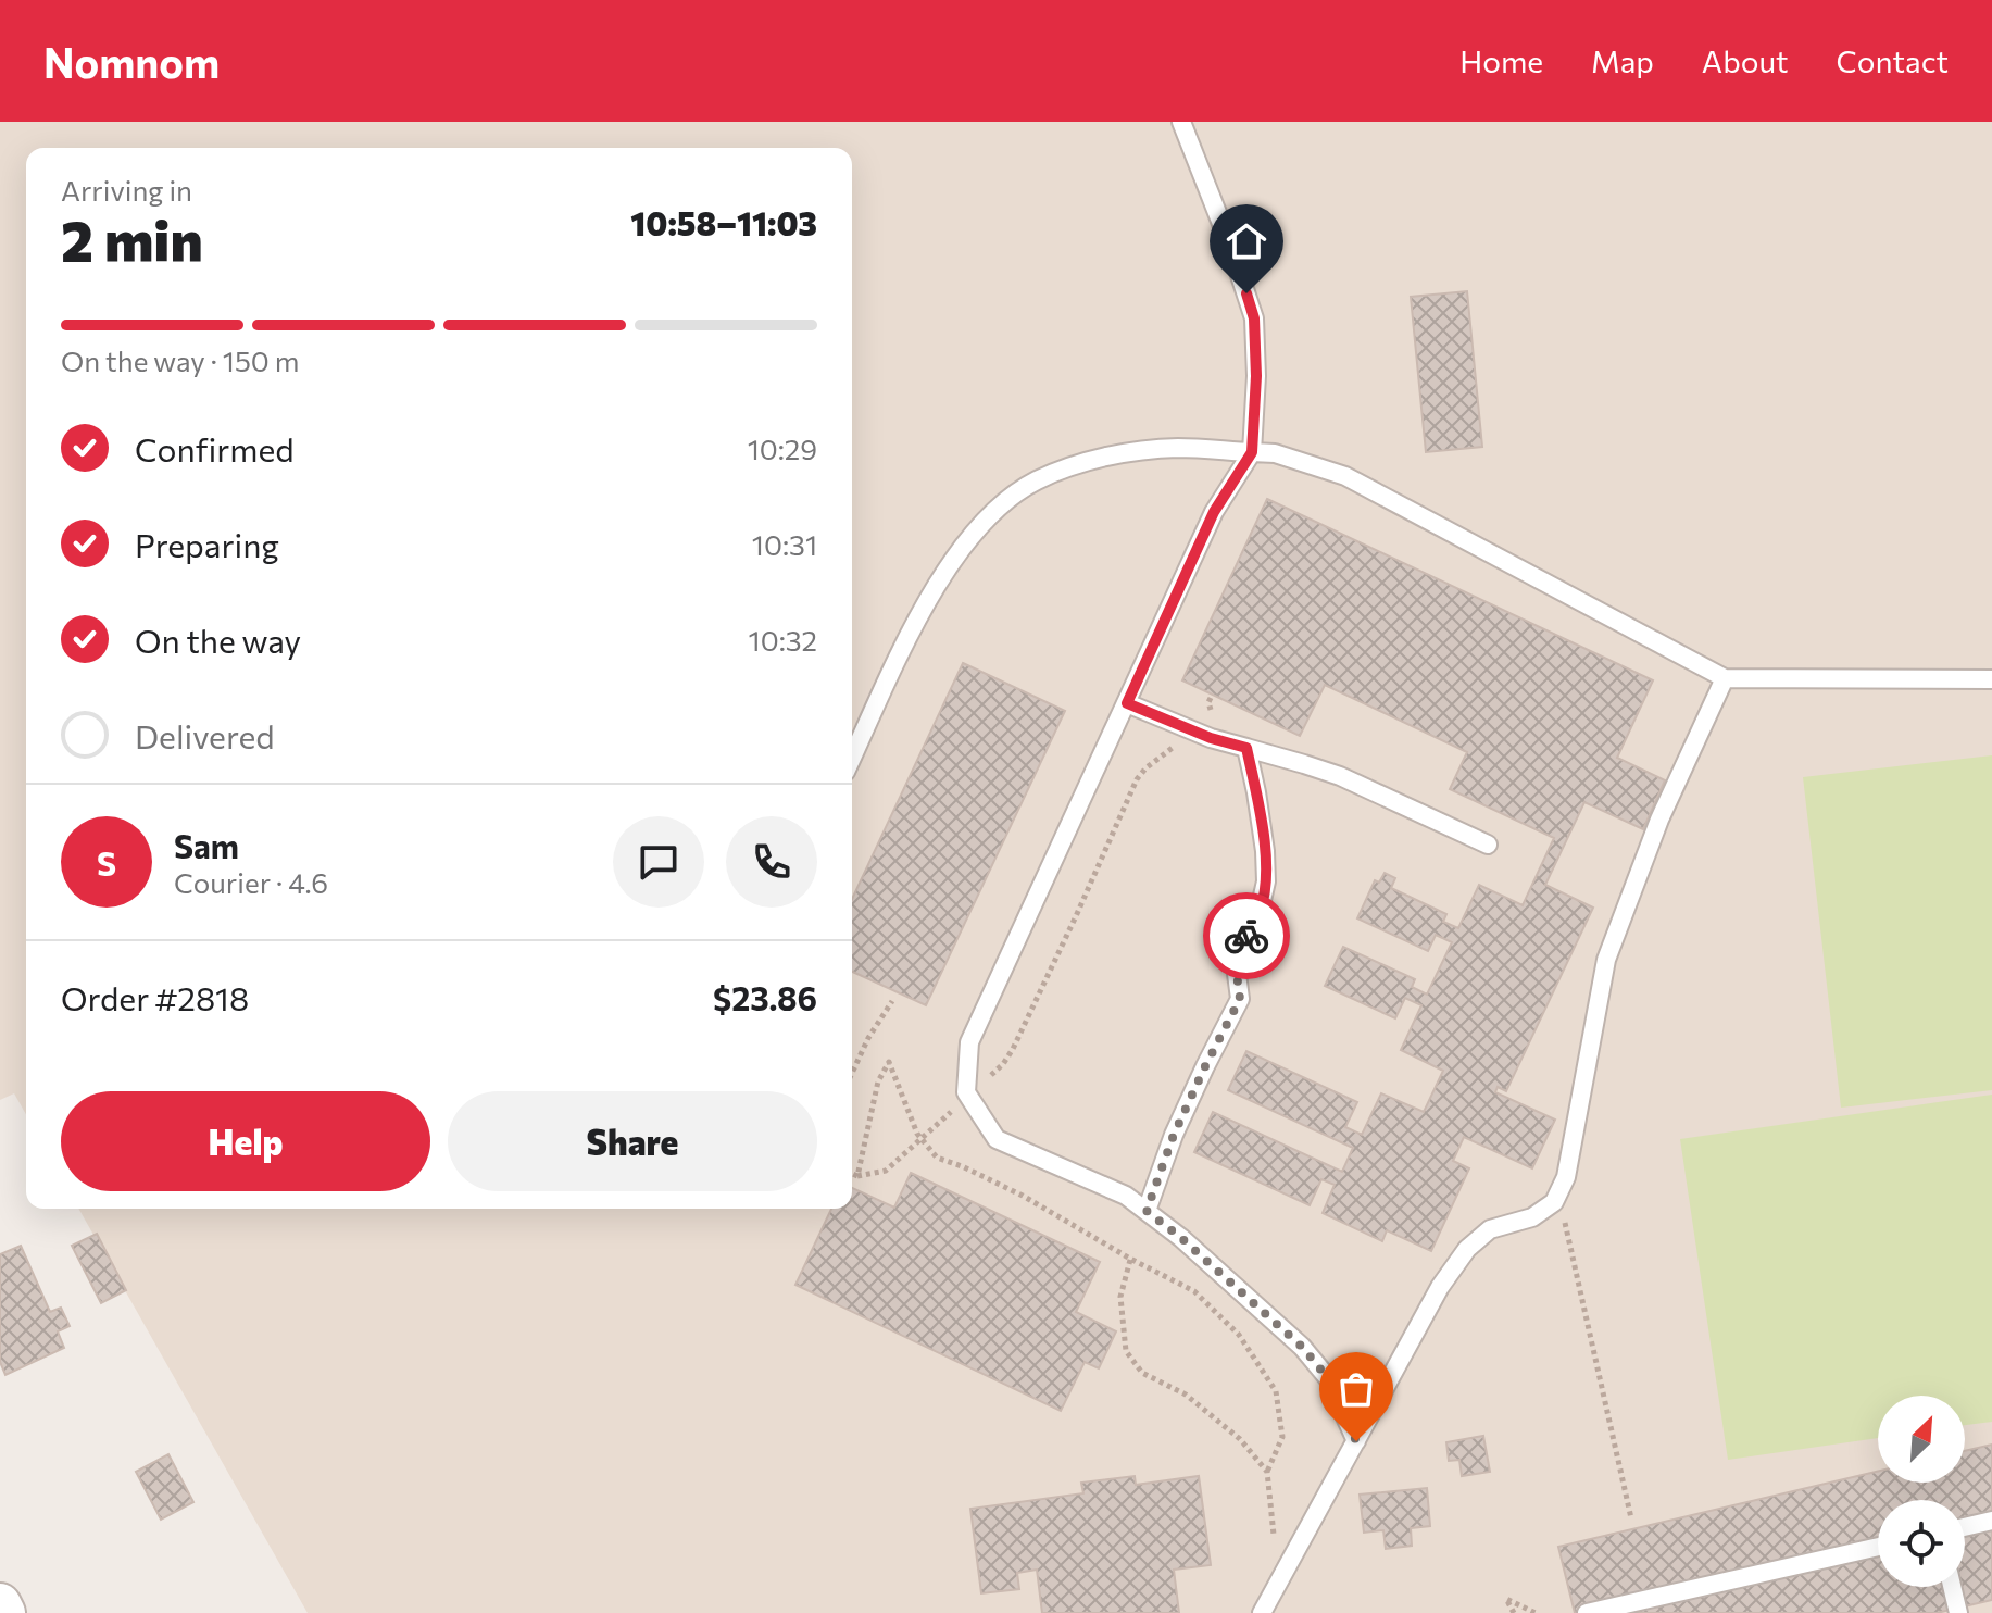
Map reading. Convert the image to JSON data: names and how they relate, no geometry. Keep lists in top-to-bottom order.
{
  "north": "top right",
  "page": {
    "header": "Nomnom",
    "nav": [
      "Home",
      "Map",
      "About",
      "Contact"
    ],
    "heading": ["2 min", "Arriving in", "10:58–11:03"],
    "panel": [
      "Sam",
      "Courier · 4.6",
      "Order #2818",
      "$23.86"
    ],
    "bar": "On the way · 150 m",
    "list": [
      ["Confirmed", "10:29"],
      ["Preparing", "10:31"],
      ["On the way", "10:32"],
      "Delivered"
    ],
    "round": "S",
    "buttons": ["Help", "Share"]
  }
}
